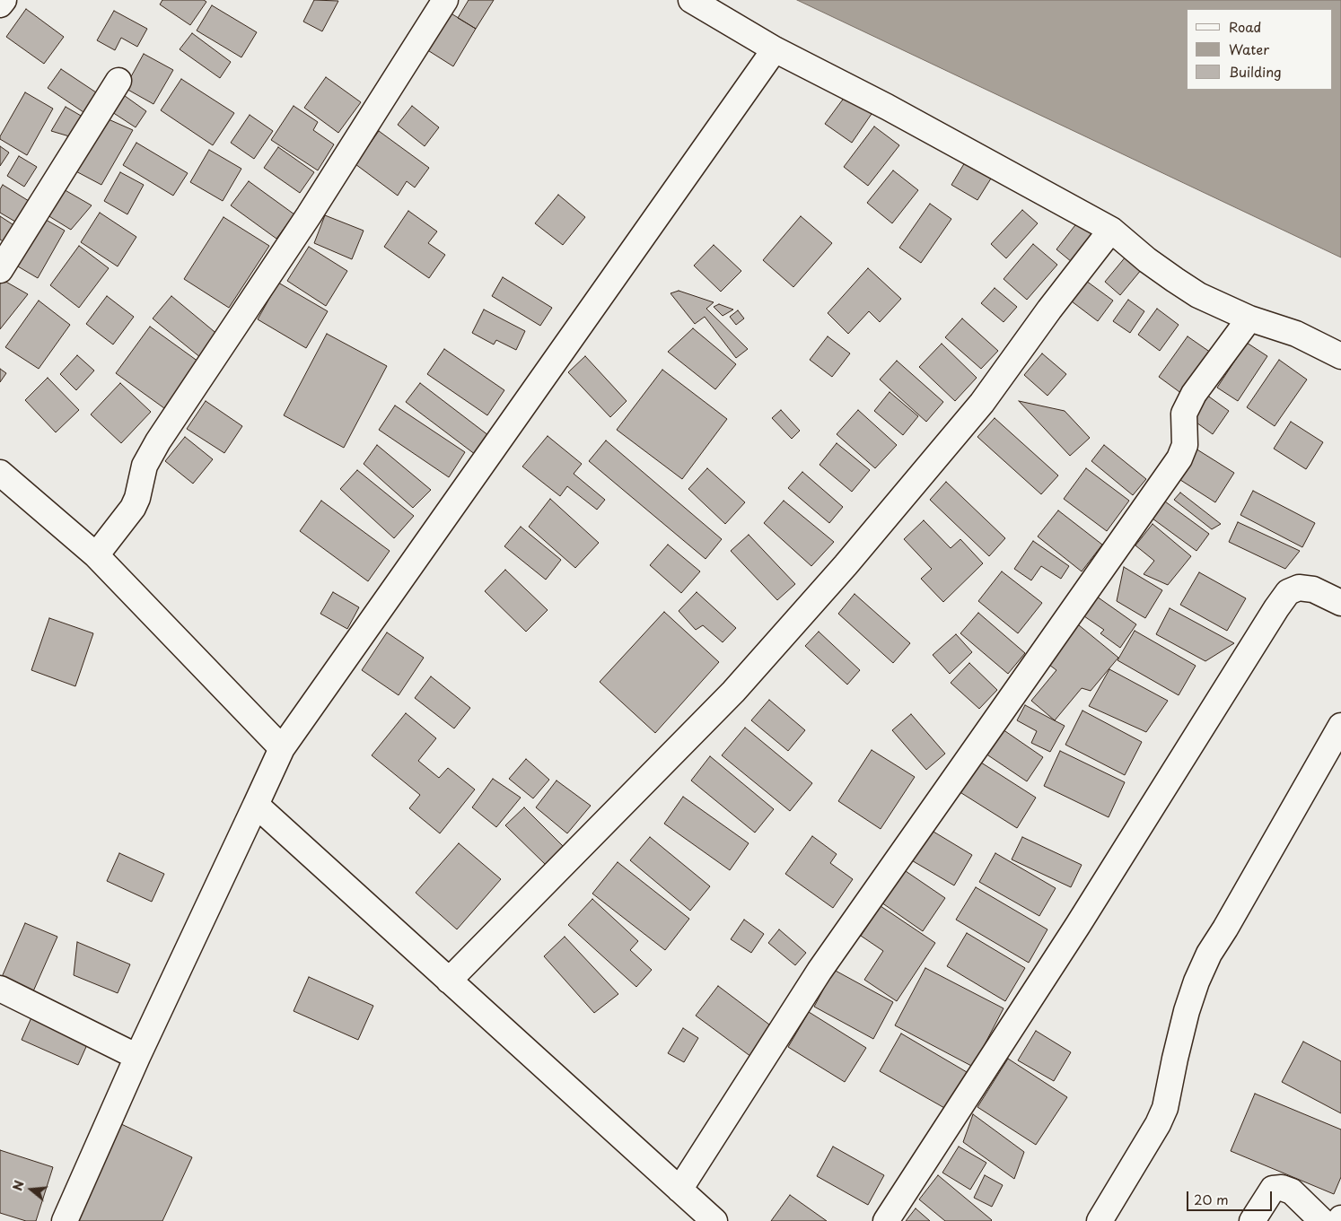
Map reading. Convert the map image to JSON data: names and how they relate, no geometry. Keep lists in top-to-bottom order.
{
  "legend": ["Road", "Water", "Building"],
  "scale_bar": "20 m",
  "north": "left"
}
